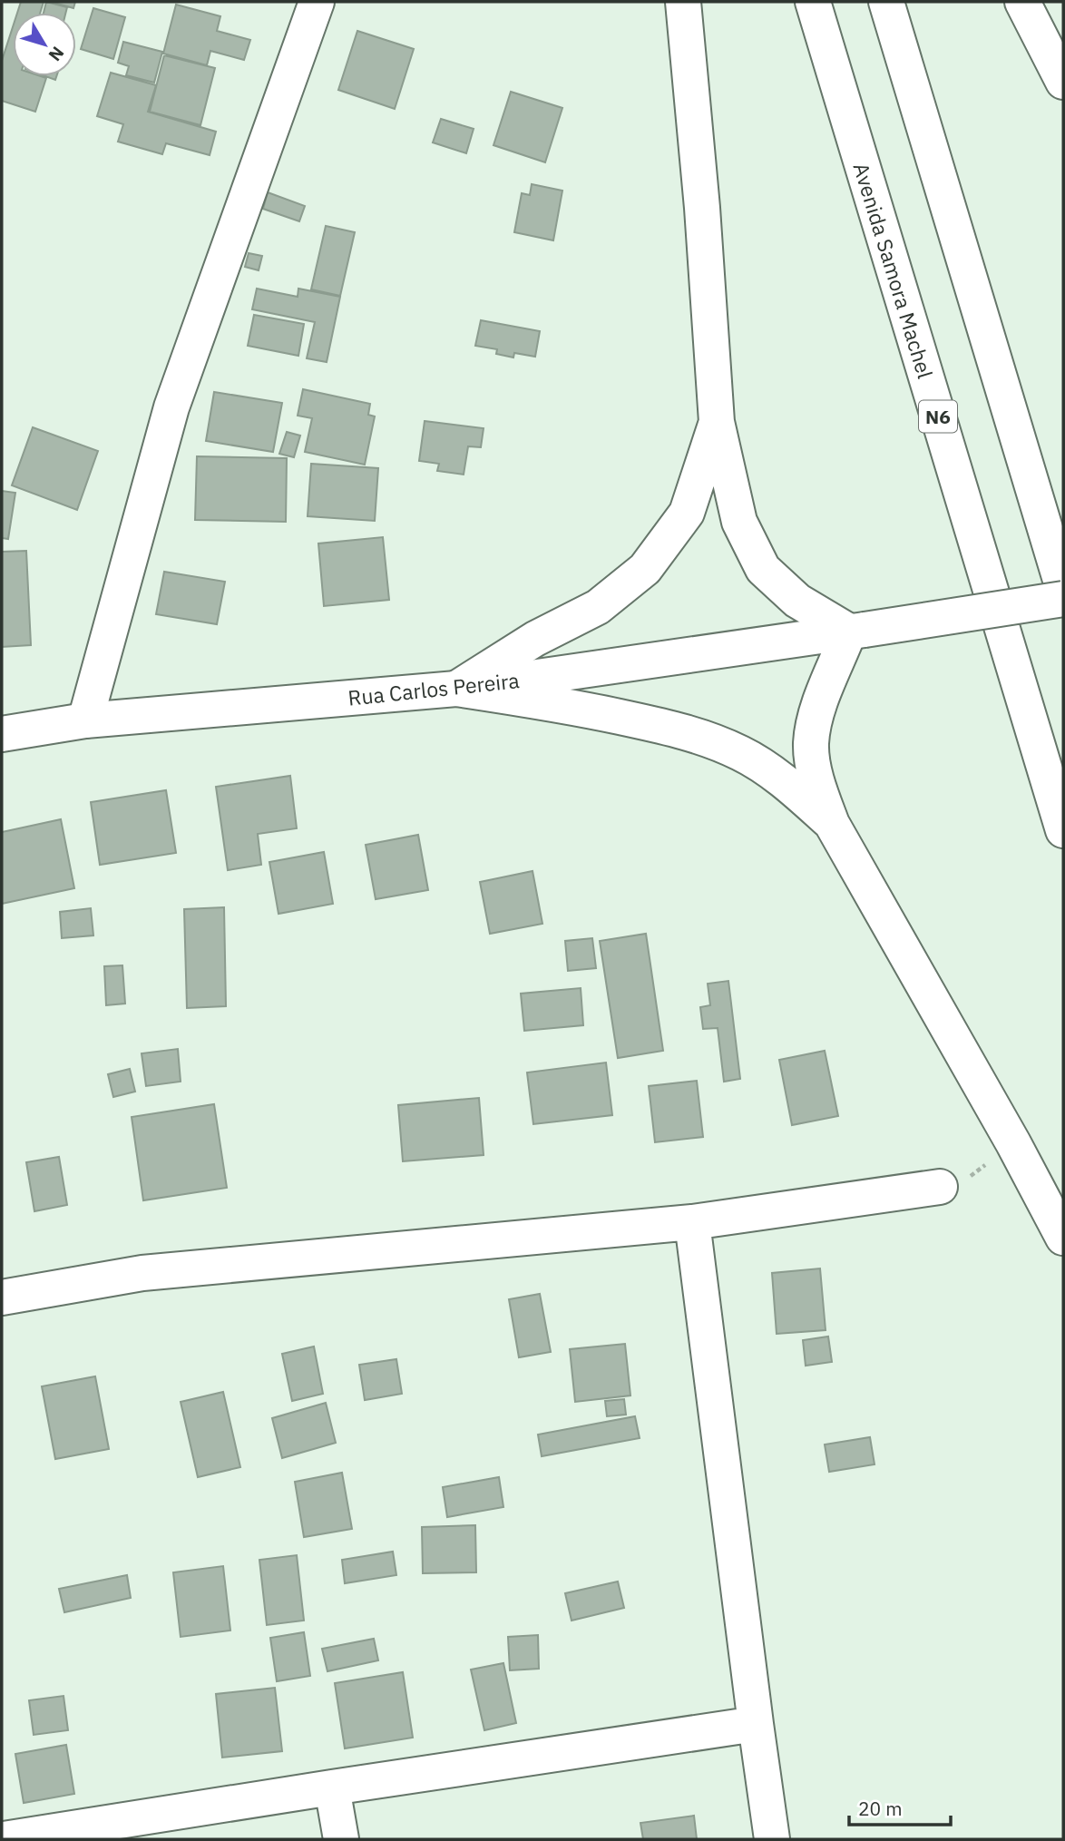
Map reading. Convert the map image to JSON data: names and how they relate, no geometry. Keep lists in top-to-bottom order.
{
  "streets": {
    "main road": ["Avenida Samora Machel", "N6", "Rua Carlos Pereira"]
  },
  "scale_bar": "20 m",
  "north": "bottom right"
}
